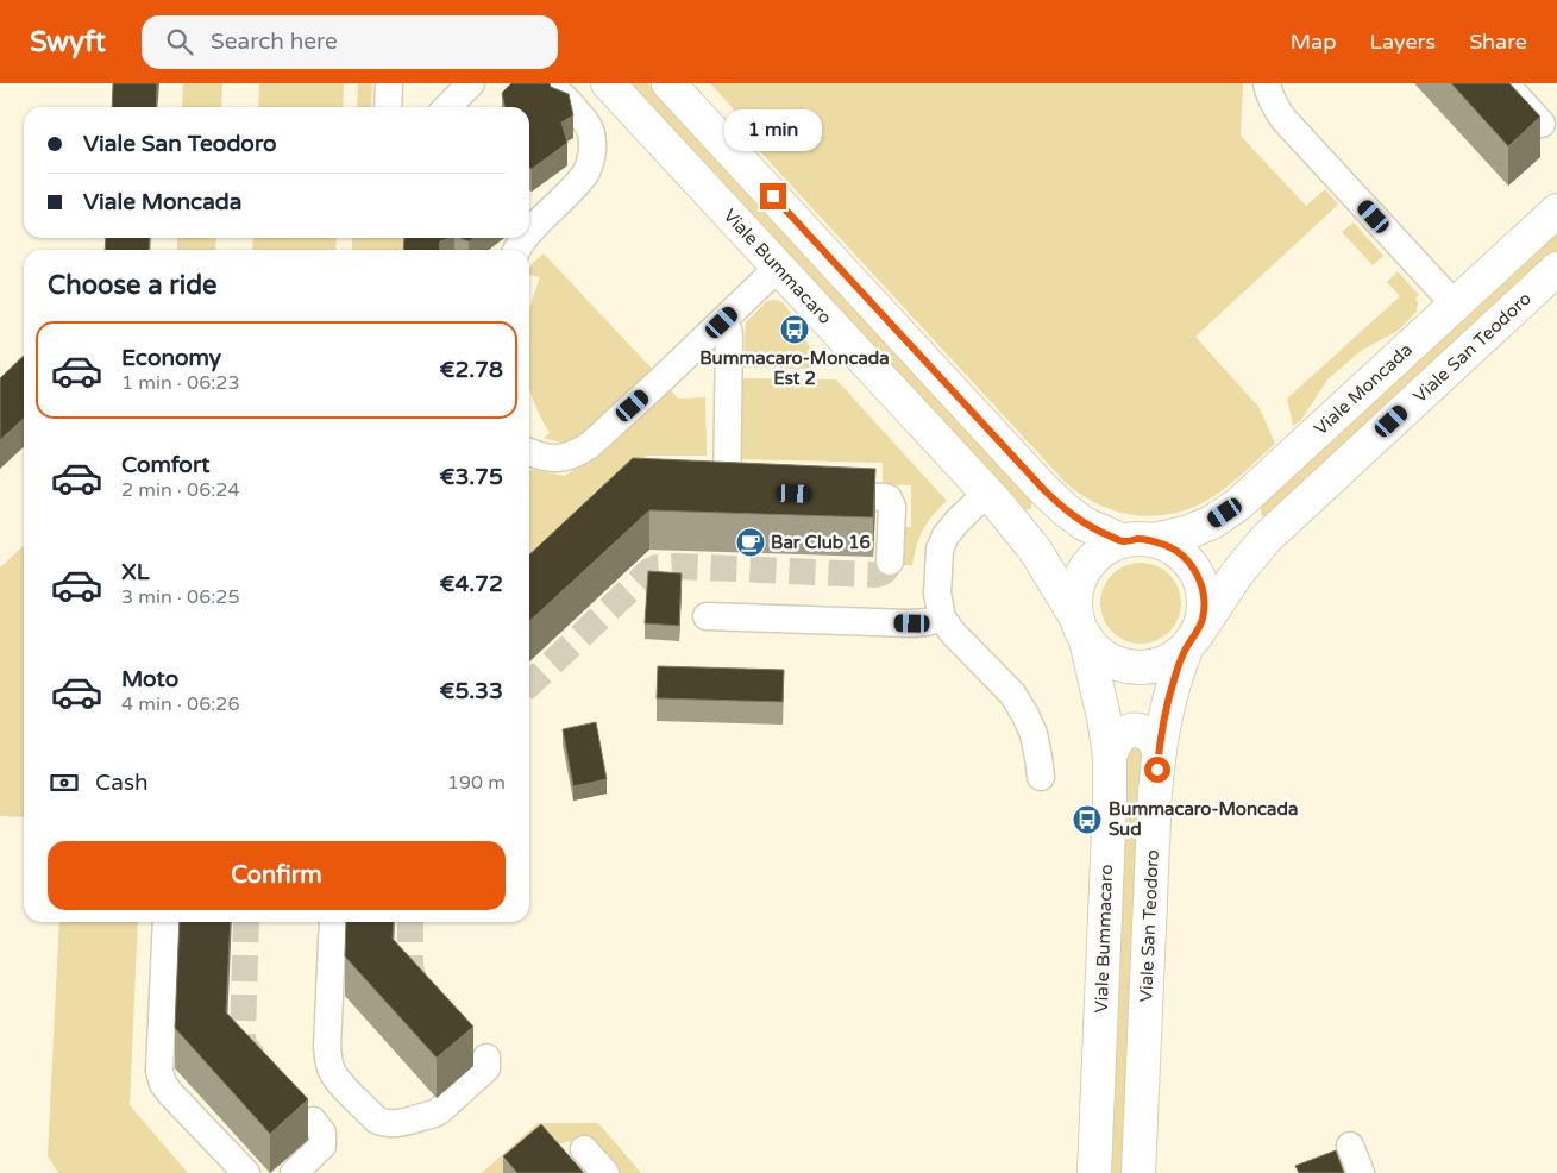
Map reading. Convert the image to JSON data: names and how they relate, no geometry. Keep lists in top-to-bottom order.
{
  "streets": {
    "main road": ["Viale Bummacaro", "Viale San Teodoro", "Viale Moncada"]
  },
  "crossings": [
    ["Viale Bummacaro", "Viale San Teodoro"],
    ["Viale Bummacaro", "Viale Moncada"],
    ["Viale San Teodoro", "Viale Moncada"]
  ],
  "places": {
    "bus stop": ["Bummacaro-Moncada Est 2", "Bummacaro-Moncada Sud"],
    "cafe": ["Bar Club 16"]
  },
  "page": {
    "header": "Swyft",
    "search": "Search here",
    "nav": ["Map", "Layers", "Share"],
    "banner": ["Viale San Teodoro", "Viale Moncada"],
    "bubble": "1 min",
    "heading": "Choose a ride",
    "list": [
      {
        "name": "Economy",
        "note": "1 min · 06:23",
        "value": "€2.78"
      },
      {
        "name": "Comfort",
        "note": "2 min · 06:24",
        "value": "€3.75"
      },
      {
        "name": "XL",
        "note": "3 min · 06:25",
        "value": "€4.72"
      },
      {
        "name": "Moto",
        "note": "4 min · 06:26",
        "value": "€5.33"
      }
    ],
    "pay": ["Cash", "190 m"],
    "buttons": "Confirm"
  }
}
